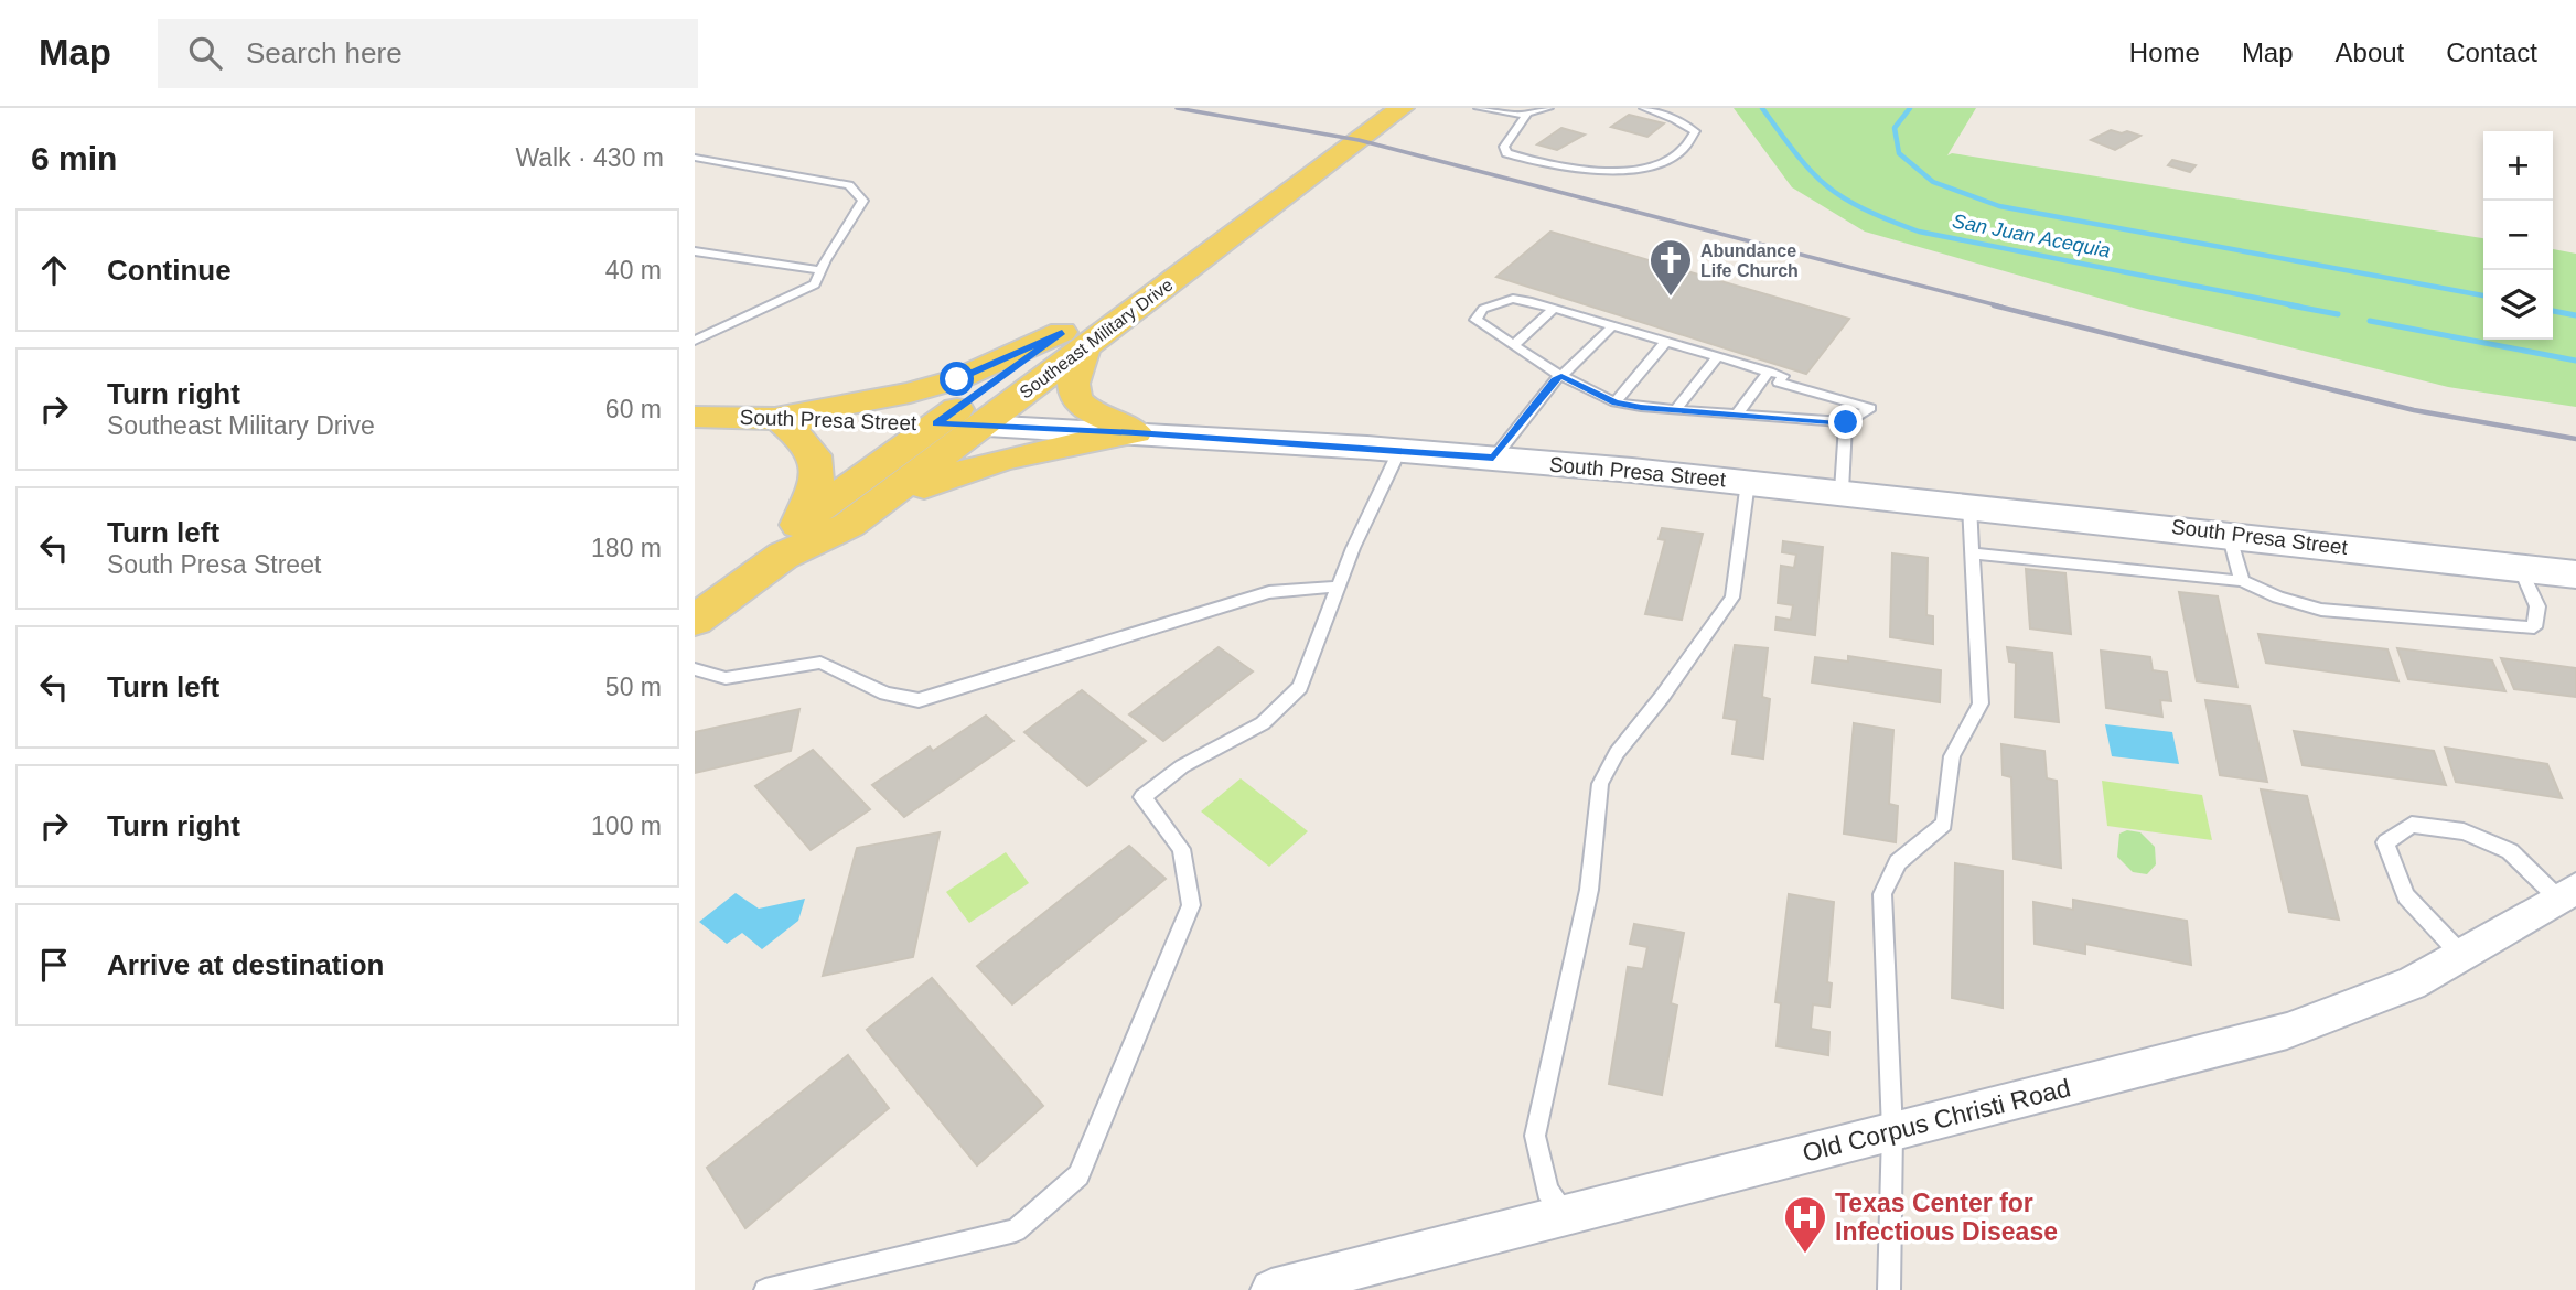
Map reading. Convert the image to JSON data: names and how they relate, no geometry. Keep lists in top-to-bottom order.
{
  "streets": {
    "main road": ["Southeast Military Drive", "South Presa Street"],
    "street": ["Old Corpus Christi Road"]
  },
  "crossings": [
    ["Southeast Military Drive", "South Presa Street"]
  ],
  "water": ["San Juan Acequia"],
  "places": {
    "church": ["Abundance Life Church"],
    "hospital": ["Texas Center for Infectious Disease"]
  },
  "page": {
    "header": "Map",
    "search": "Search here",
    "nav": [
      "Home",
      "Map",
      "About",
      "Contact"
    ],
    "heading": ["6 min", "Walk · 430 m"],
    "map_buttons": ["+", "−"],
    "list": [
      ["Continue", "40 m"],
      ["Turn right", "Southeast Military Drive", "60 m"],
      ["Turn left", "South Presa Street", "180 m"],
      ["Turn left", "50 m"],
      ["Turn right", "100 m"],
      "Arrive at destination"
    ]
  }
}
